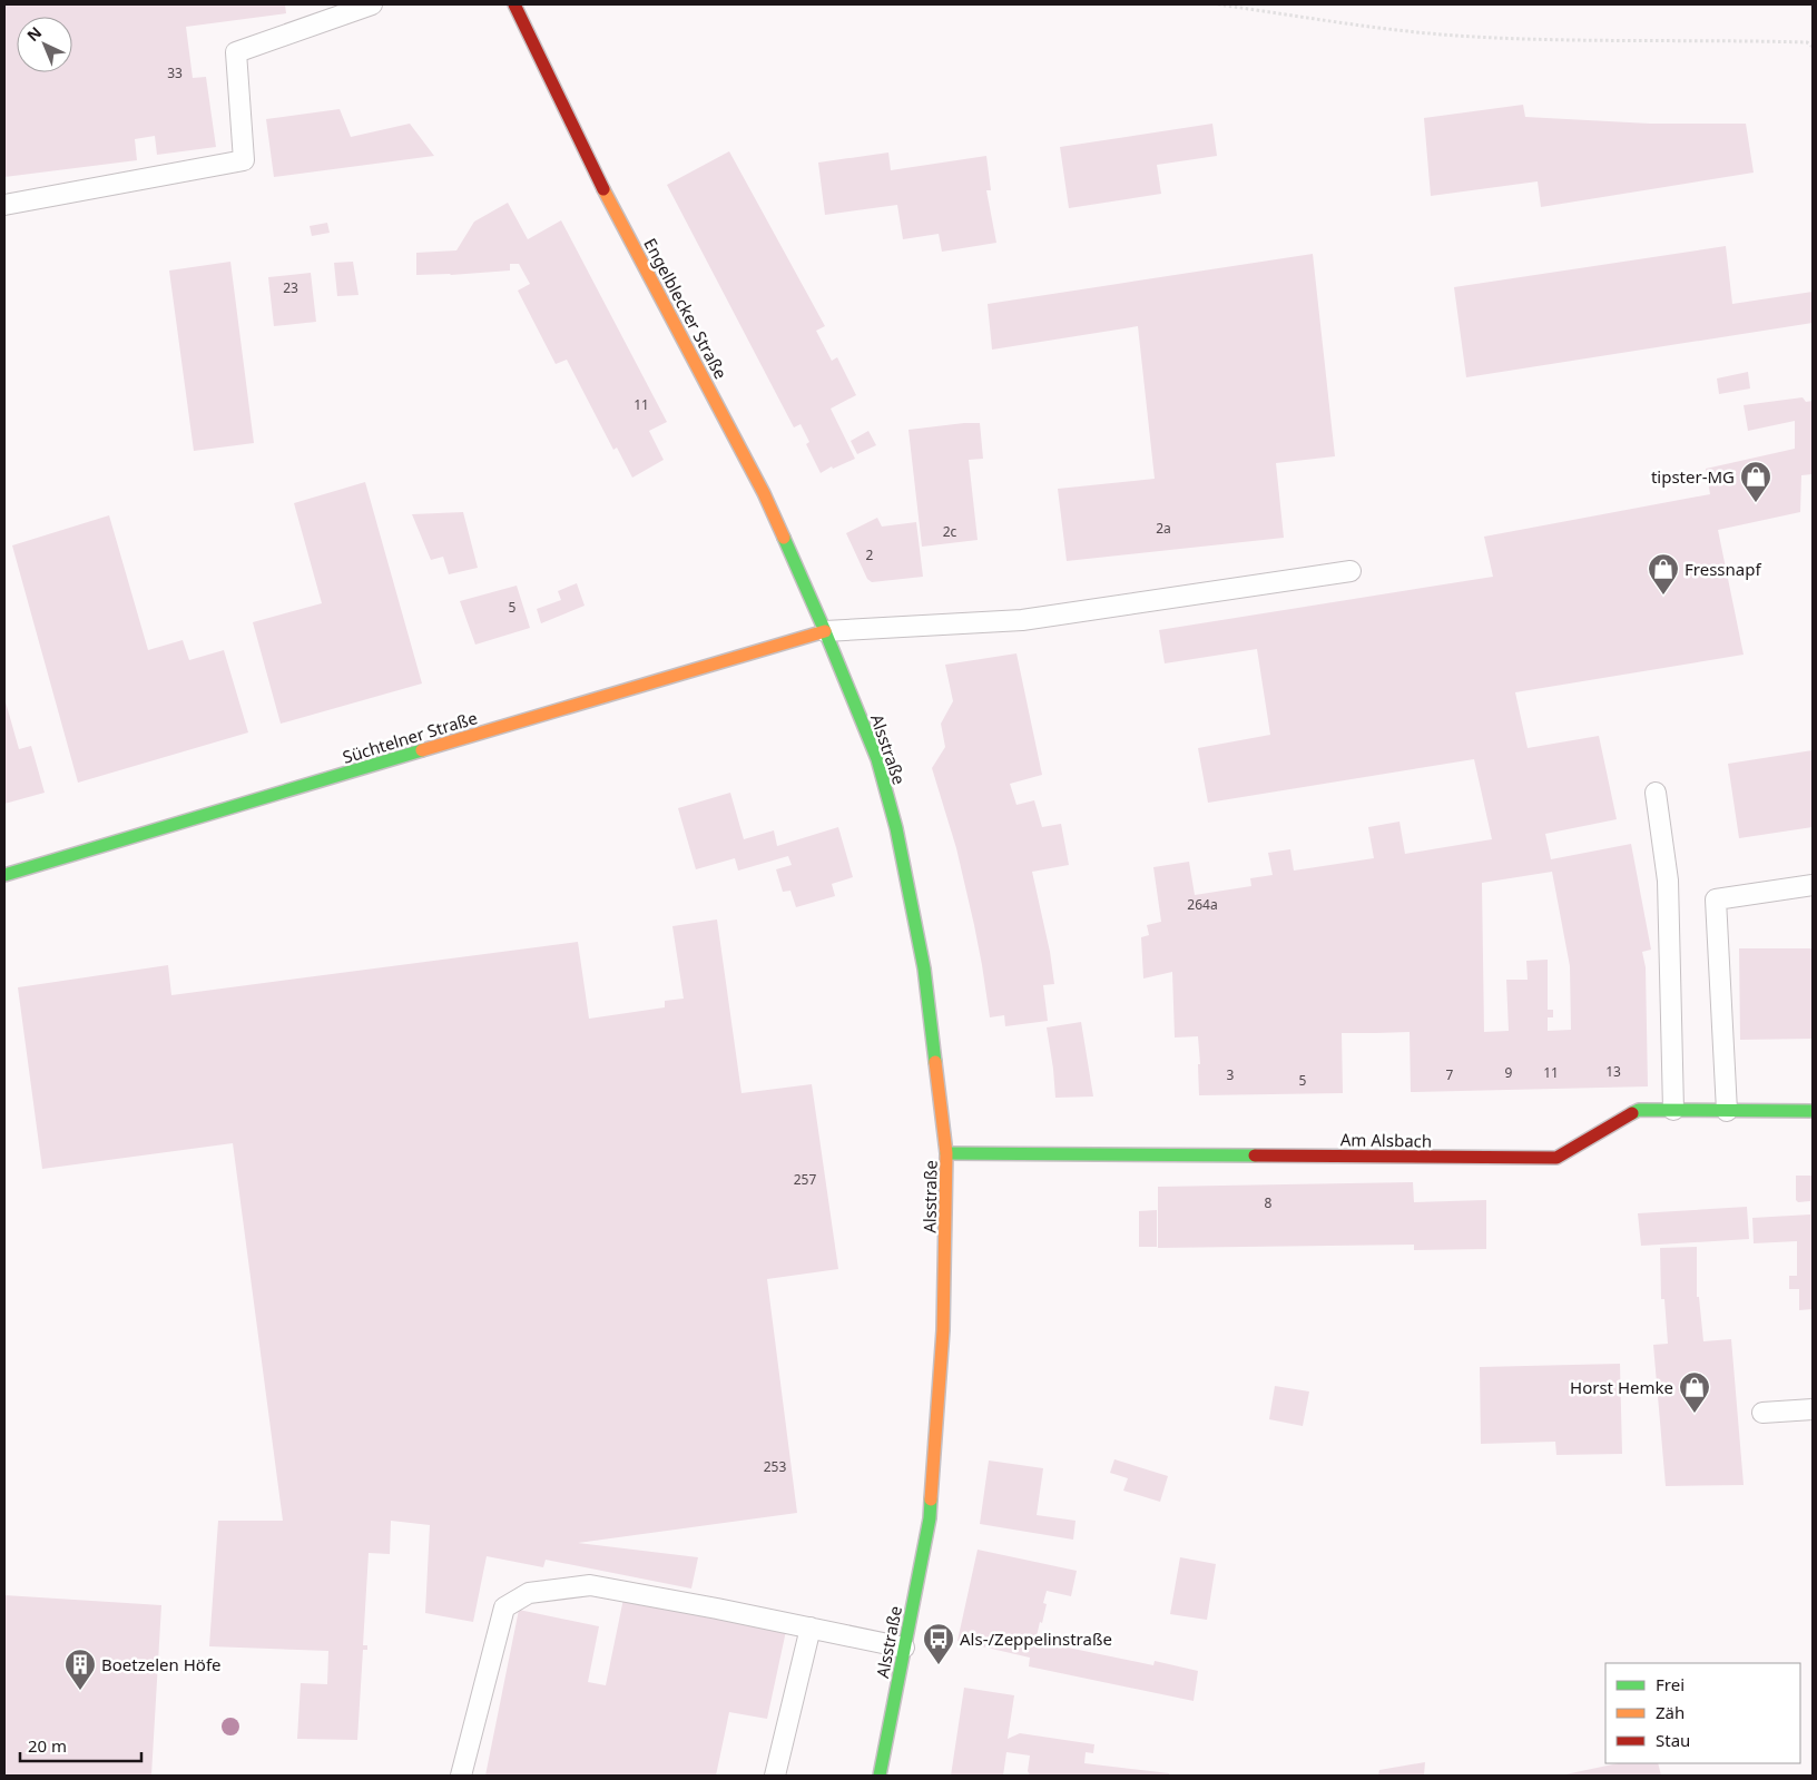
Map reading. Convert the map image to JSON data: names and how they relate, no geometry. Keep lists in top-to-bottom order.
{
  "streets": {
    "street": [
      "Engelblecker Straße",
      "Süchtelner Straße",
      "Alsstraße",
      "Am Alsbach"
    ]
  },
  "crossings": [
    ["Engelblecker Straße", "Süchtelner Straße"],
    ["Engelblecker Straße", "Alsstraße"],
    ["Süchtelner Straße", "Alsstraße"],
    ["Alsstraße", "Am Alsbach"]
  ],
  "places": {
    "shop": ["tipster-MG", "Fressnapf", "Horst Hemke"],
    "bus stop": ["Als-/Zeppelinstraße"],
    "building": ["Boetzelen Höfe"]
  },
  "house_numbers": [
    "33",
    "23",
    "11",
    "2a",
    "2c",
    "2",
    "5",
    "264a",
    "13",
    "9",
    "11",
    "3",
    "7",
    "5",
    "257",
    "8",
    "253"
  ],
  "legend": ["Frei", "Zäh", "Stau"],
  "scale_bar": "20 m",
  "north": "top left"
}
